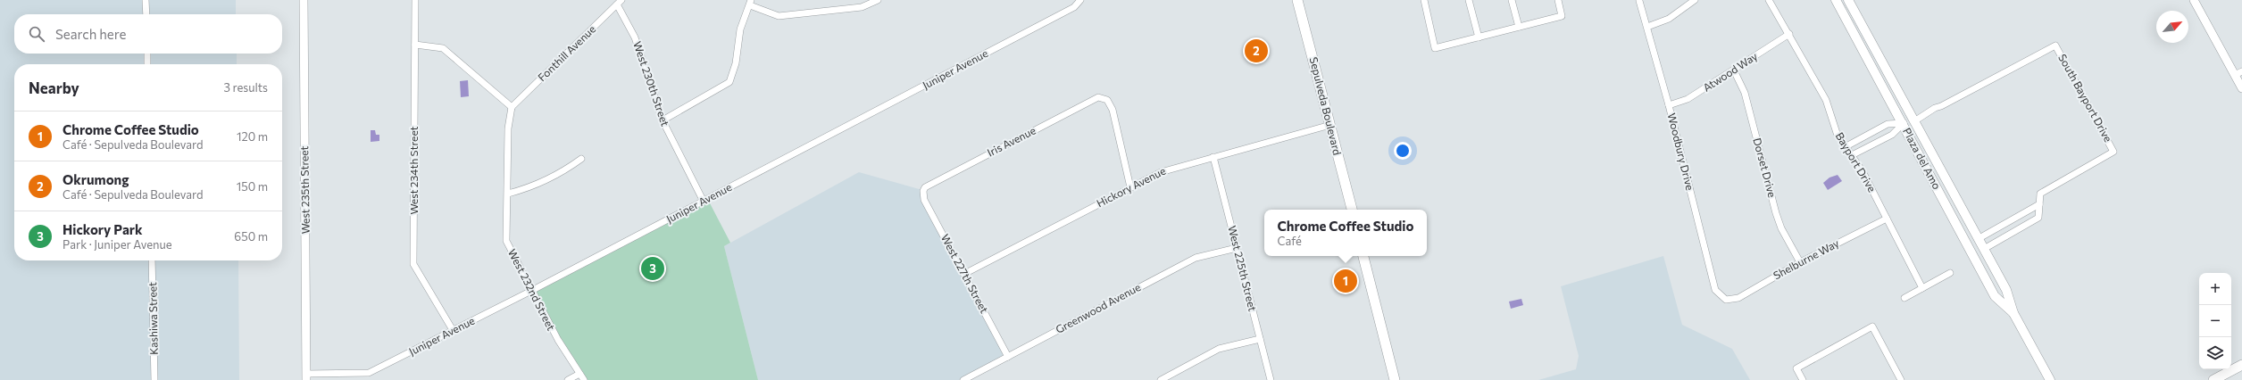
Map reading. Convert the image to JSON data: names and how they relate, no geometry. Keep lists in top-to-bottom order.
{
  "streets": {
    "main road": ["Sepulveda Boulevard", "Plaza del Amo"],
    "street": [
      "Fonthill Avenue",
      "Juniper Avenue",
      "Atwood Way",
      "West 230th Street",
      "South Bayport Drive",
      "Iris Avenue",
      "Woodbury Drive",
      "Bayport Drive",
      "Dorset Drive",
      "West 234th Street",
      "Hickory Avenue",
      "West 235th Street",
      "Shelburne Way",
      "West 225th Street",
      "West 227th Street",
      "West 232nd Street",
      "Greenwood Avenue",
      "Kashiwa Street"
    ]
  },
  "crossings": [
    ["Fonthill Avenue", "West 230th Street"],
    ["Fonthill Avenue", "West 232nd Street"],
    ["Juniper Avenue", "West 230th Street"],
    ["Juniper Avenue", "West 234th Street"],
    ["Juniper Avenue", "West 235th Street"],
    ["Juniper Avenue", "West 232nd Street"],
    ["Atwood Way", "Woodbury Drive"],
    ["Atwood Way", "Bayport Drive"],
    ["Atwood Way", "Dorset Drive"],
    ["South Bayport Drive", "Plaza del Amo"],
    ["Sepulveda Boulevard", "Hickory Avenue"],
    ["Iris Avenue", "Hickory Avenue"],
    ["Iris Avenue", "West 227th Street"],
    ["Woodbury Drive", "Shelburne Way"],
    ["Bayport Drive", "Shelburne Way"],
    ["Dorset Drive", "Shelburne Way"],
    ["Hickory Avenue", "West 225th Street"],
    ["Hickory Avenue", "West 227th Street"],
    ["West 225th Street", "Greenwood Avenue"],
    ["West 227th Street", "Greenwood Avenue"]
  ],
  "north": "top right",
  "page": {
    "search": "Search here",
    "pins": ["2", "3", "1"],
    "heading": ["Nearby", "3 results"],
    "list": [
      {
        "mark": "1",
        "name": "Chrome Coffee Studio",
        "note": "Café · Sepulveda Boulevard",
        "value": "120 m"
      },
      {
        "mark": "2",
        "name": "Okrumong",
        "note": "Café · Sepulveda Boulevard",
        "value": "150 m"
      },
      {
        "mark": "3",
        "name": "Hickory Park",
        "note": "Park · Juniper Avenue",
        "value": "650 m"
      }
    ],
    "popup": ["Chrome Coffee Studio", "Café"],
    "map_buttons": ["+", "−"]
  }
}
